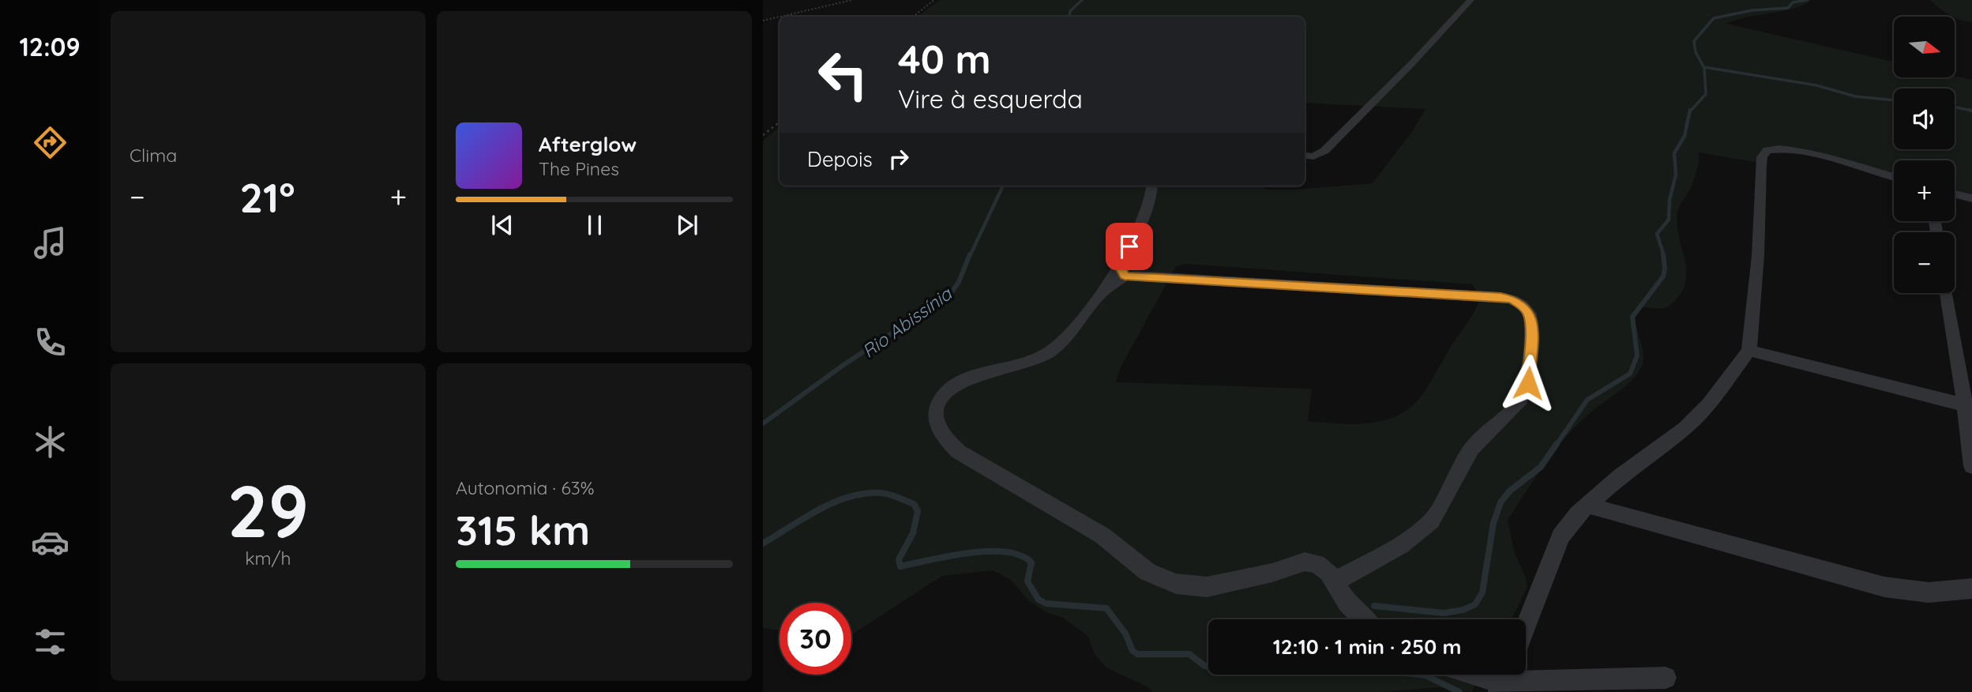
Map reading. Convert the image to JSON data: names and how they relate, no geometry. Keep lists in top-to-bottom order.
{
  "water": ["Rio Abissínia"],
  "north": "right",
  "page": {
    "tabs": "12:09",
    "tile": [
      "Clima",
      ["29", "km/h"],
      ["Autonomia · 63%", "315 km"]
    ],
    "map_buttons": ["+", "−"],
    "turn": ["40 m", "Vire à esquerda"],
    "song": ["Afterglow", "The Pines"],
    "then": "Depois",
    "heat": ["−", "21°", "+"],
    "limit": "30",
    "trip": "12:10 · 1 min · 250 m"
  }
}
